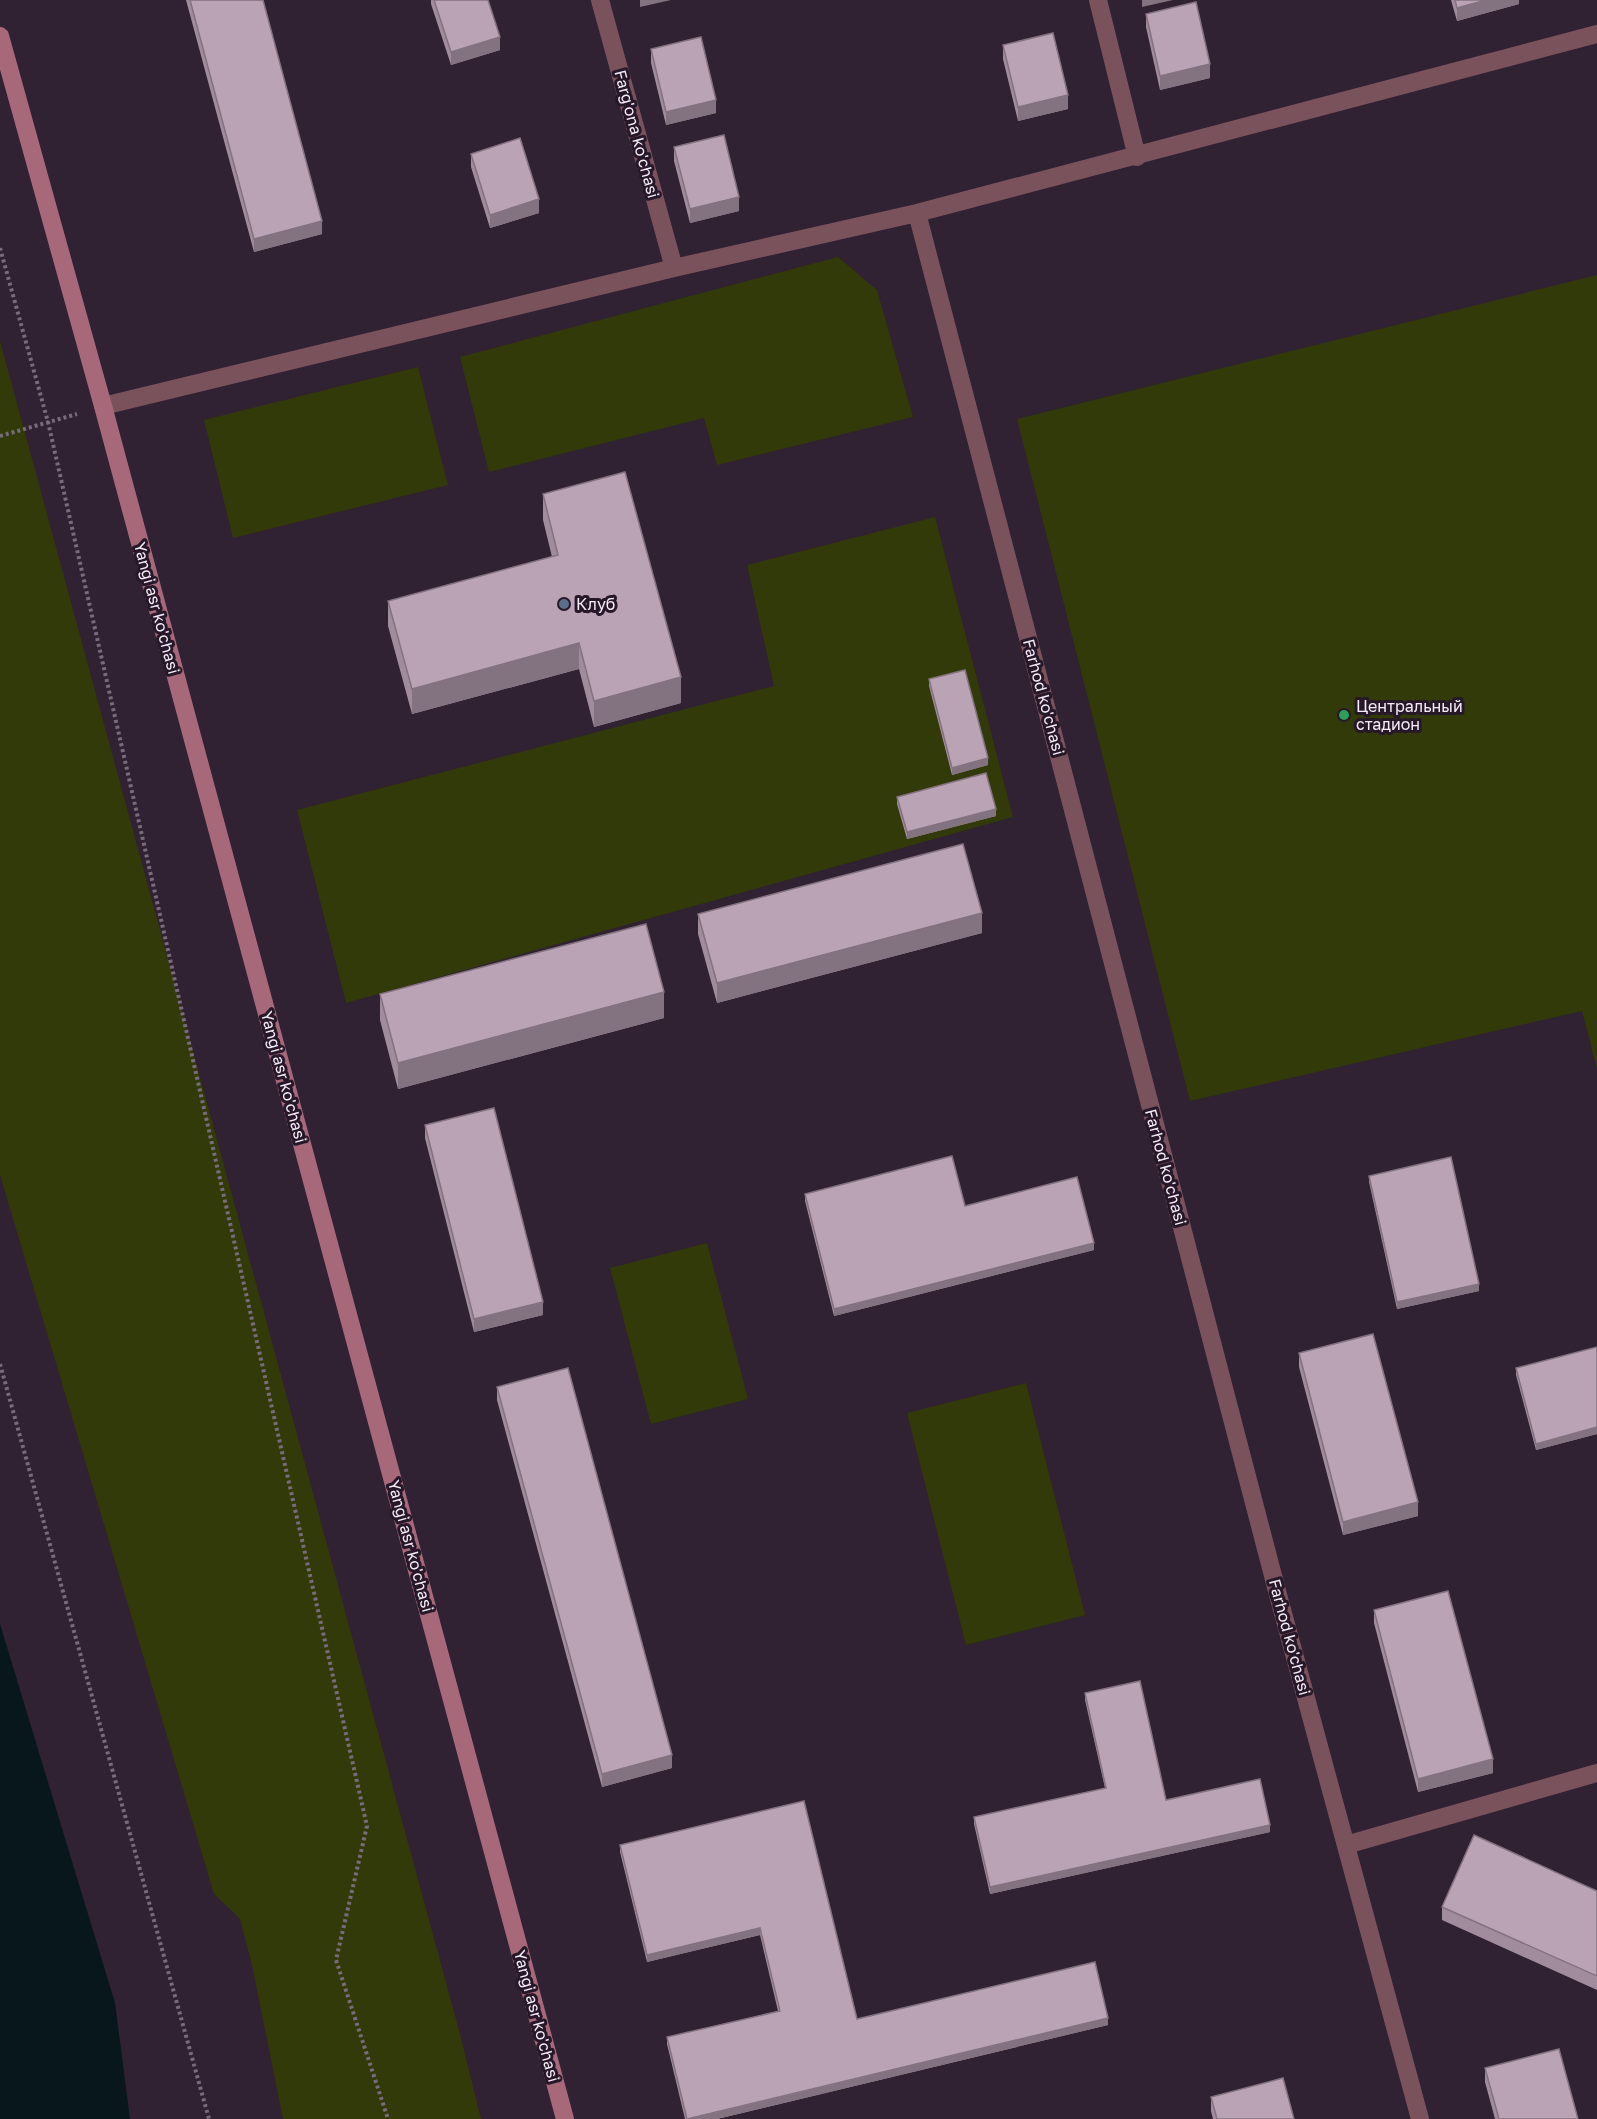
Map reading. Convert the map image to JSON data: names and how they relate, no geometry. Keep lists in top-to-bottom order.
{
  "streets": {
    "street": ["Farg'ona ko'chasi", "Yangi asr ko'chasi", "Farhod ko'chasi"]
  },
  "places": ["Клуб", "Центральный стадион"]
}
